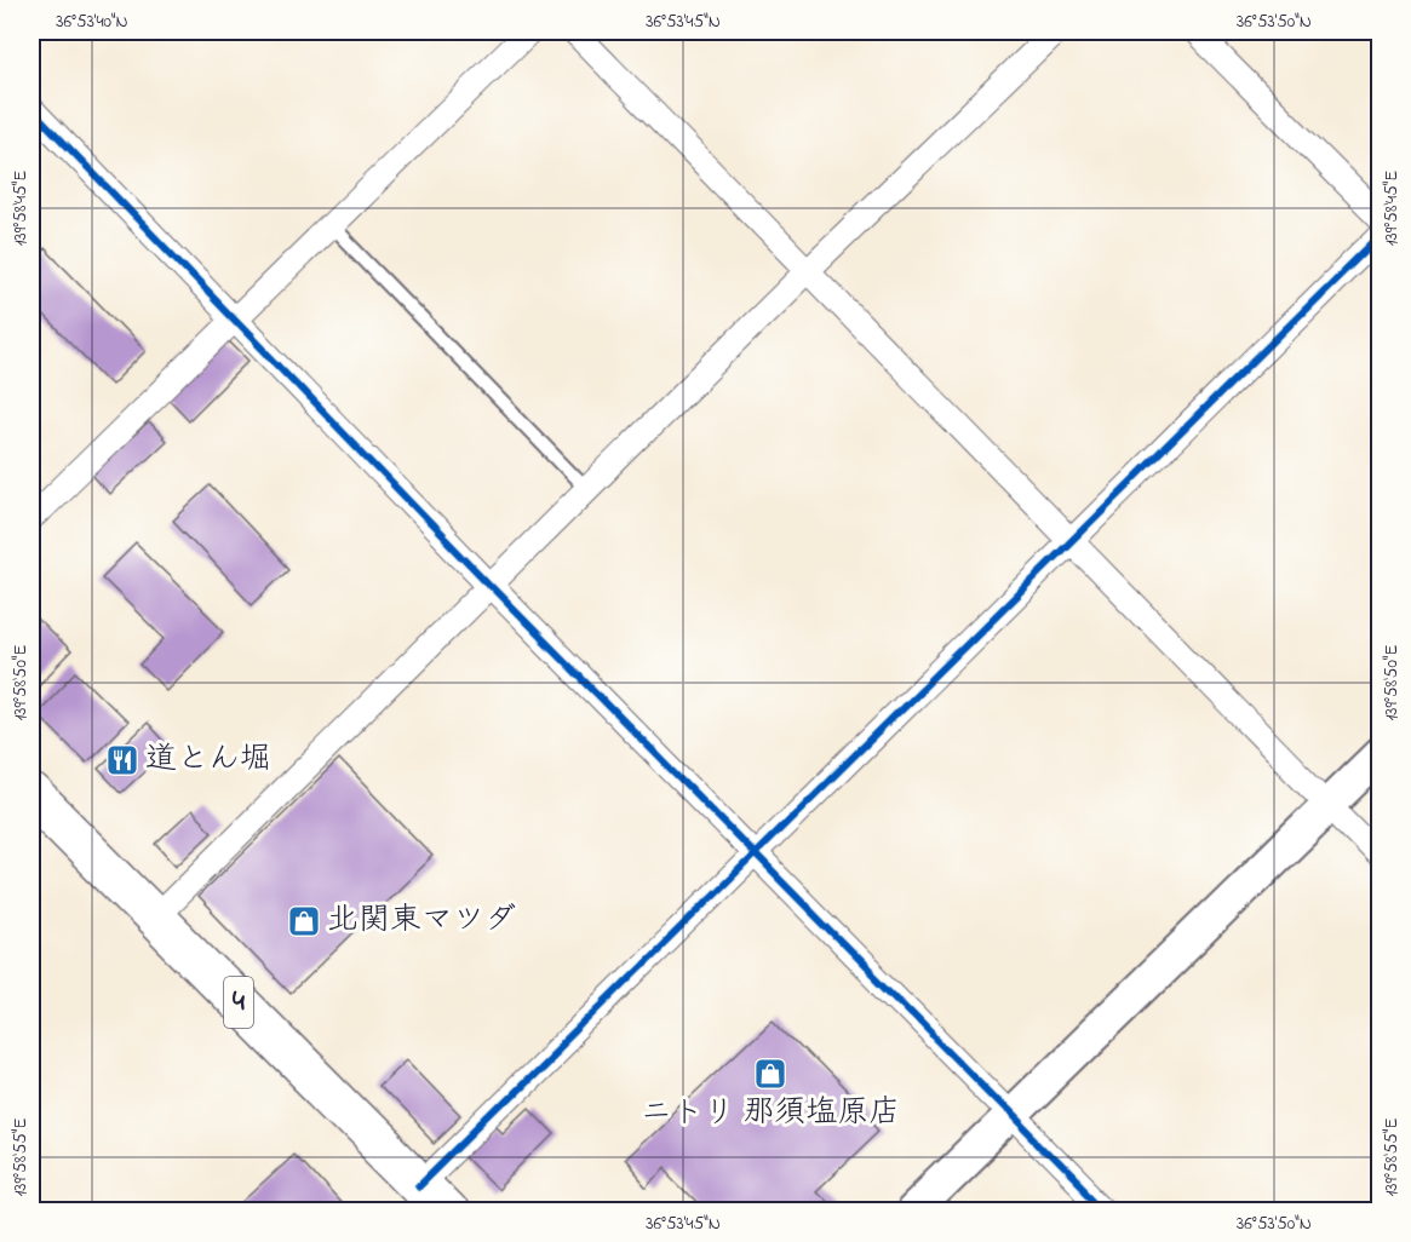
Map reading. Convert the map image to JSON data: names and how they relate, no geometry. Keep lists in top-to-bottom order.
{
  "streets": {
    "highway": ["4"]
  },
  "places": {
    "restaurant": ["道とん堀"],
    "shop": ["北関東マツダ", "ニトリ 那須塩原店"]
  },
  "coordinates": [
    "36°53'40\"N",
    "36°53'45\"N",
    "36°53'50\"N",
    "139°58'45\"E",
    "139°58'50\"E",
    "139°58'55\"E"
  ]
}
